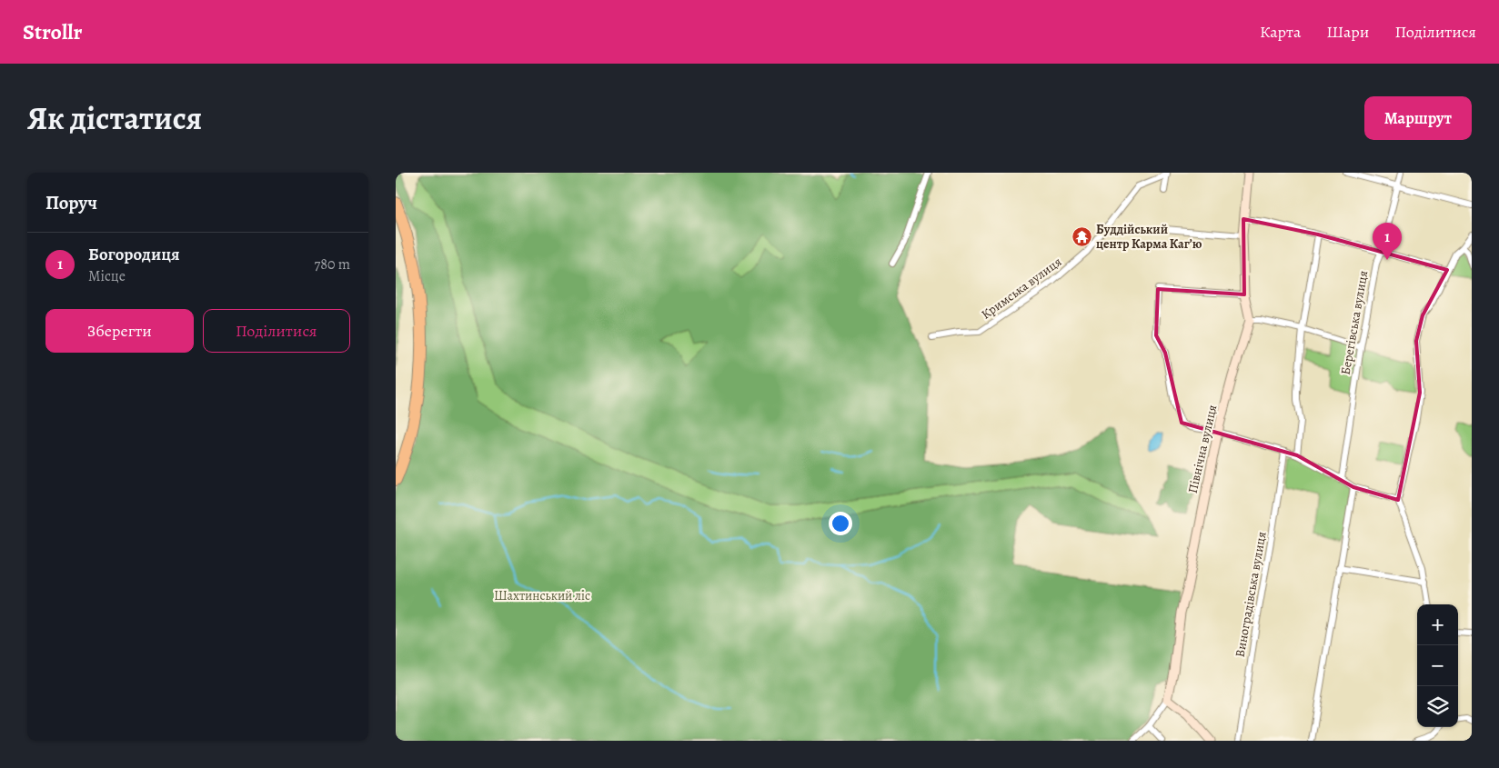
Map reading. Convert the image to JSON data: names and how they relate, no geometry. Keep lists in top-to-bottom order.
{
  "streets": {
    "street": [
      "Кримська вулиця",
      "Берегівська вулиця",
      "Північна вулиця",
      "Виноградівська вулиця"
    ]
  },
  "parks": ["Шахтинський ліс"],
  "places": {
    "temple": ["Буддійський центр Карма Кагʼю"]
  },
  "page": {
    "header": "Strollr",
    "nav": ["Карта", "Шари", "Поділитися"],
    "title": "Як дістатися",
    "buttons": [
      "Маршрут",
      ["Зберегти", "Поділитися"]
    ],
    "heading": "Поруч",
    "pins": "1",
    "list": [
      {
        "mark": "1",
        "name": "Богородиця",
        "note": "Місце",
        "value": "780 m"
      }
    ],
    "map_buttons": ["+", "−"]
  }
}
